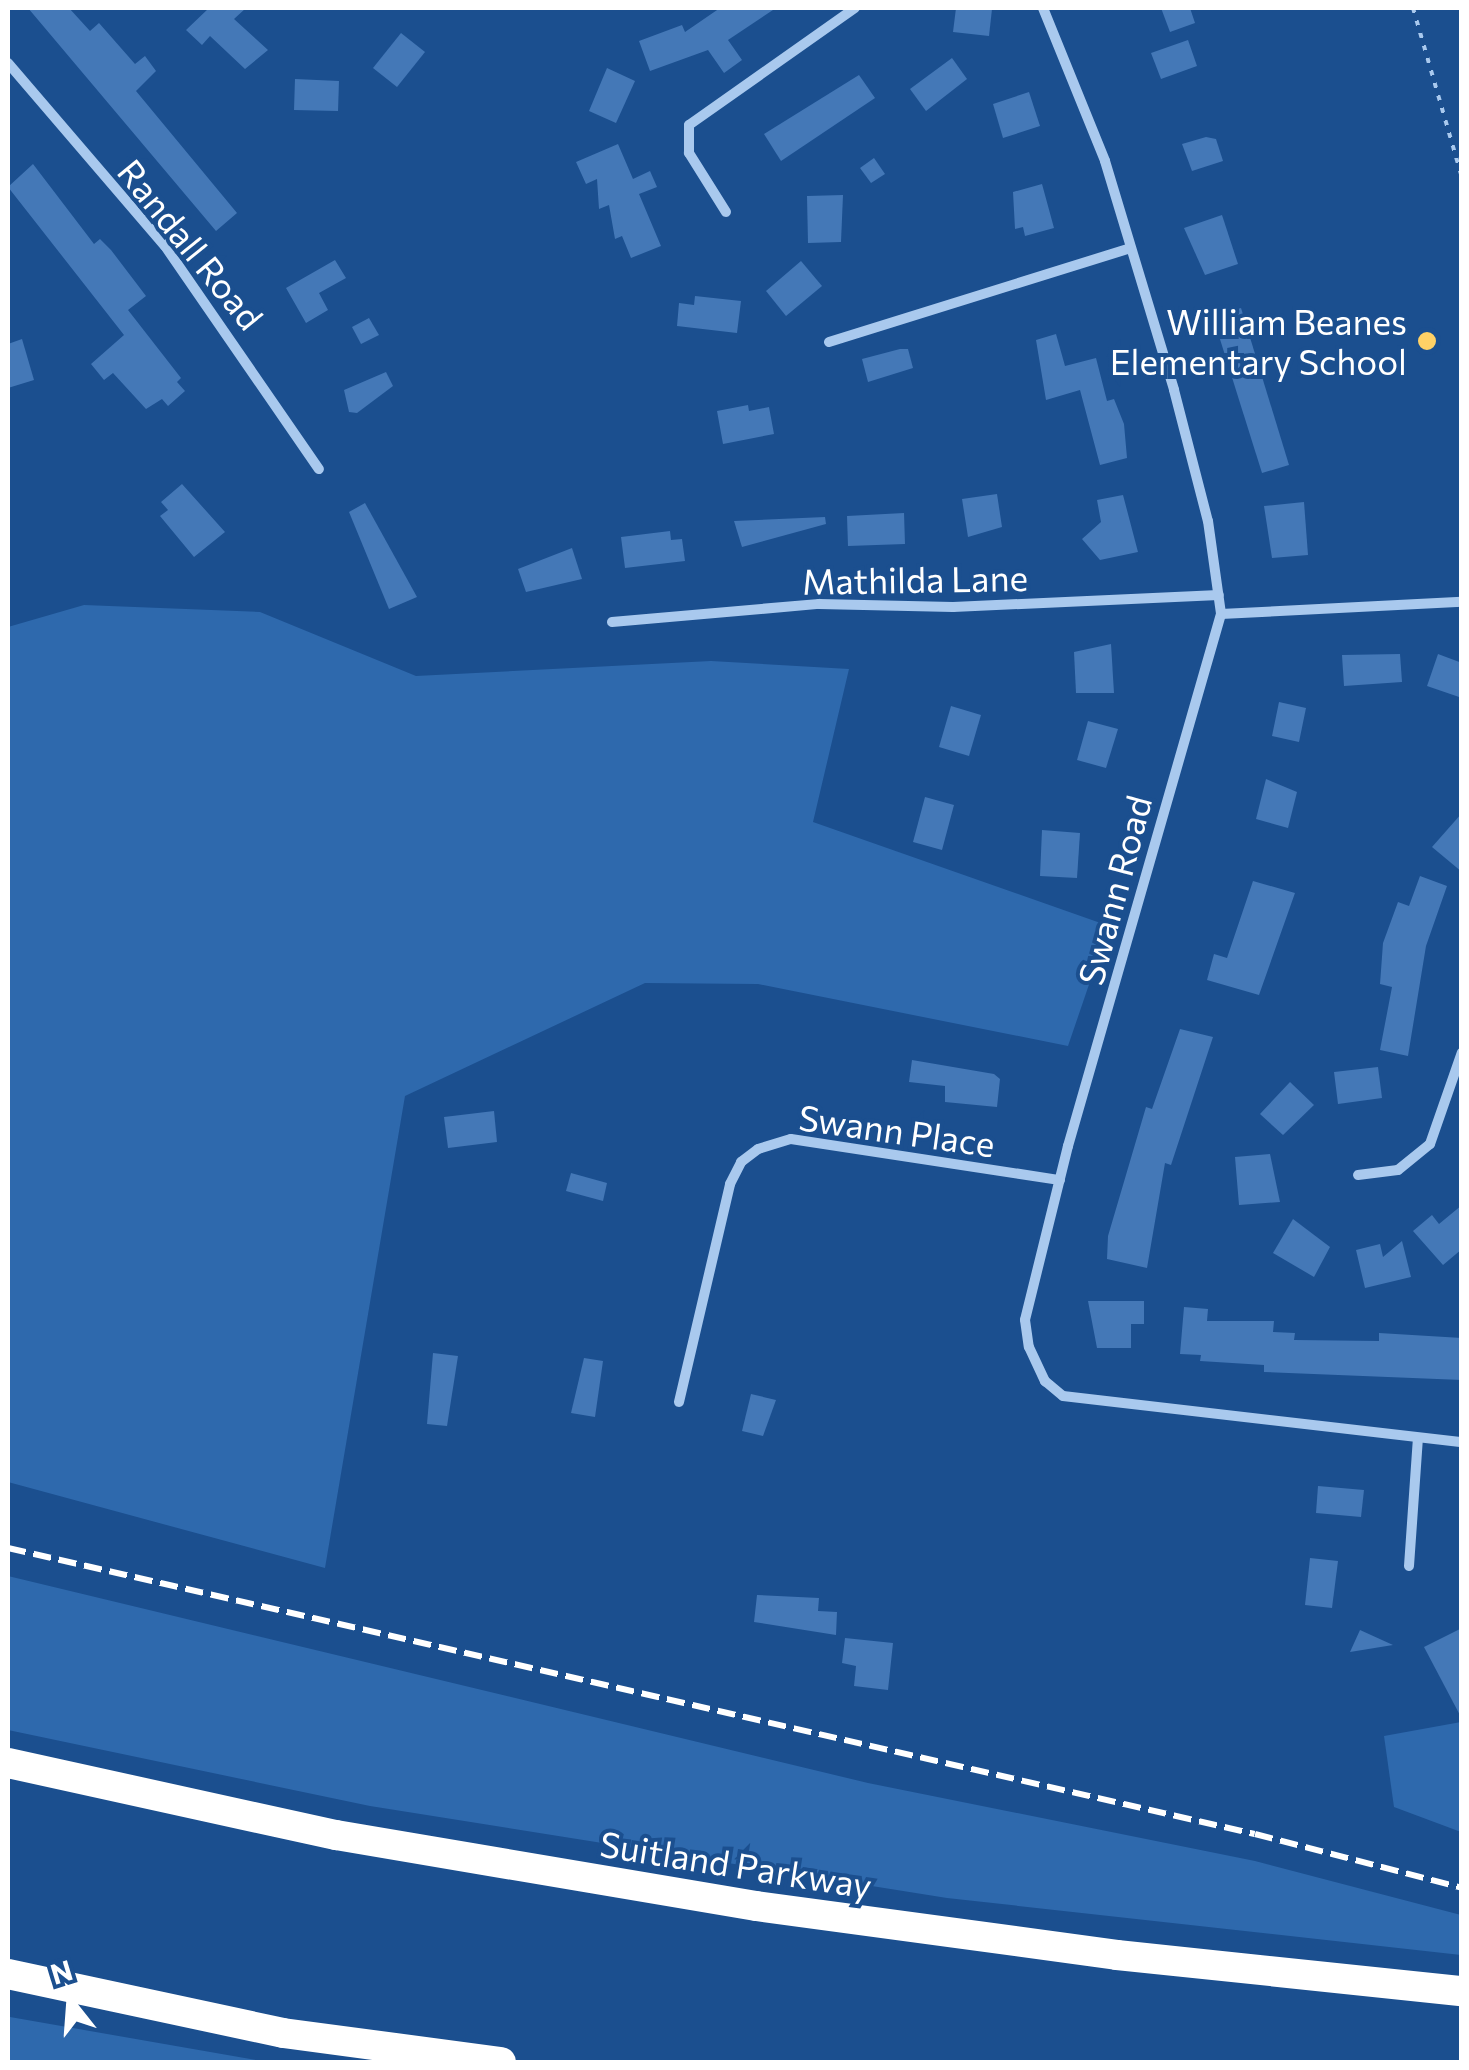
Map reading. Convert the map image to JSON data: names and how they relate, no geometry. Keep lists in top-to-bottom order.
{
  "streets": {
    "highway": ["Suitland Parkway"],
    "street": [
      "Randall Road",
      "Mathilda Lane",
      "Swann Road",
      "Swann Place"
    ]
  },
  "crossings": [
    ["Mathilda Lane", "Swann Road"],
    ["Swann Road", "Swann Place"]
  ],
  "places": ["William Beanes Elementary School"],
  "north": "top"
}
